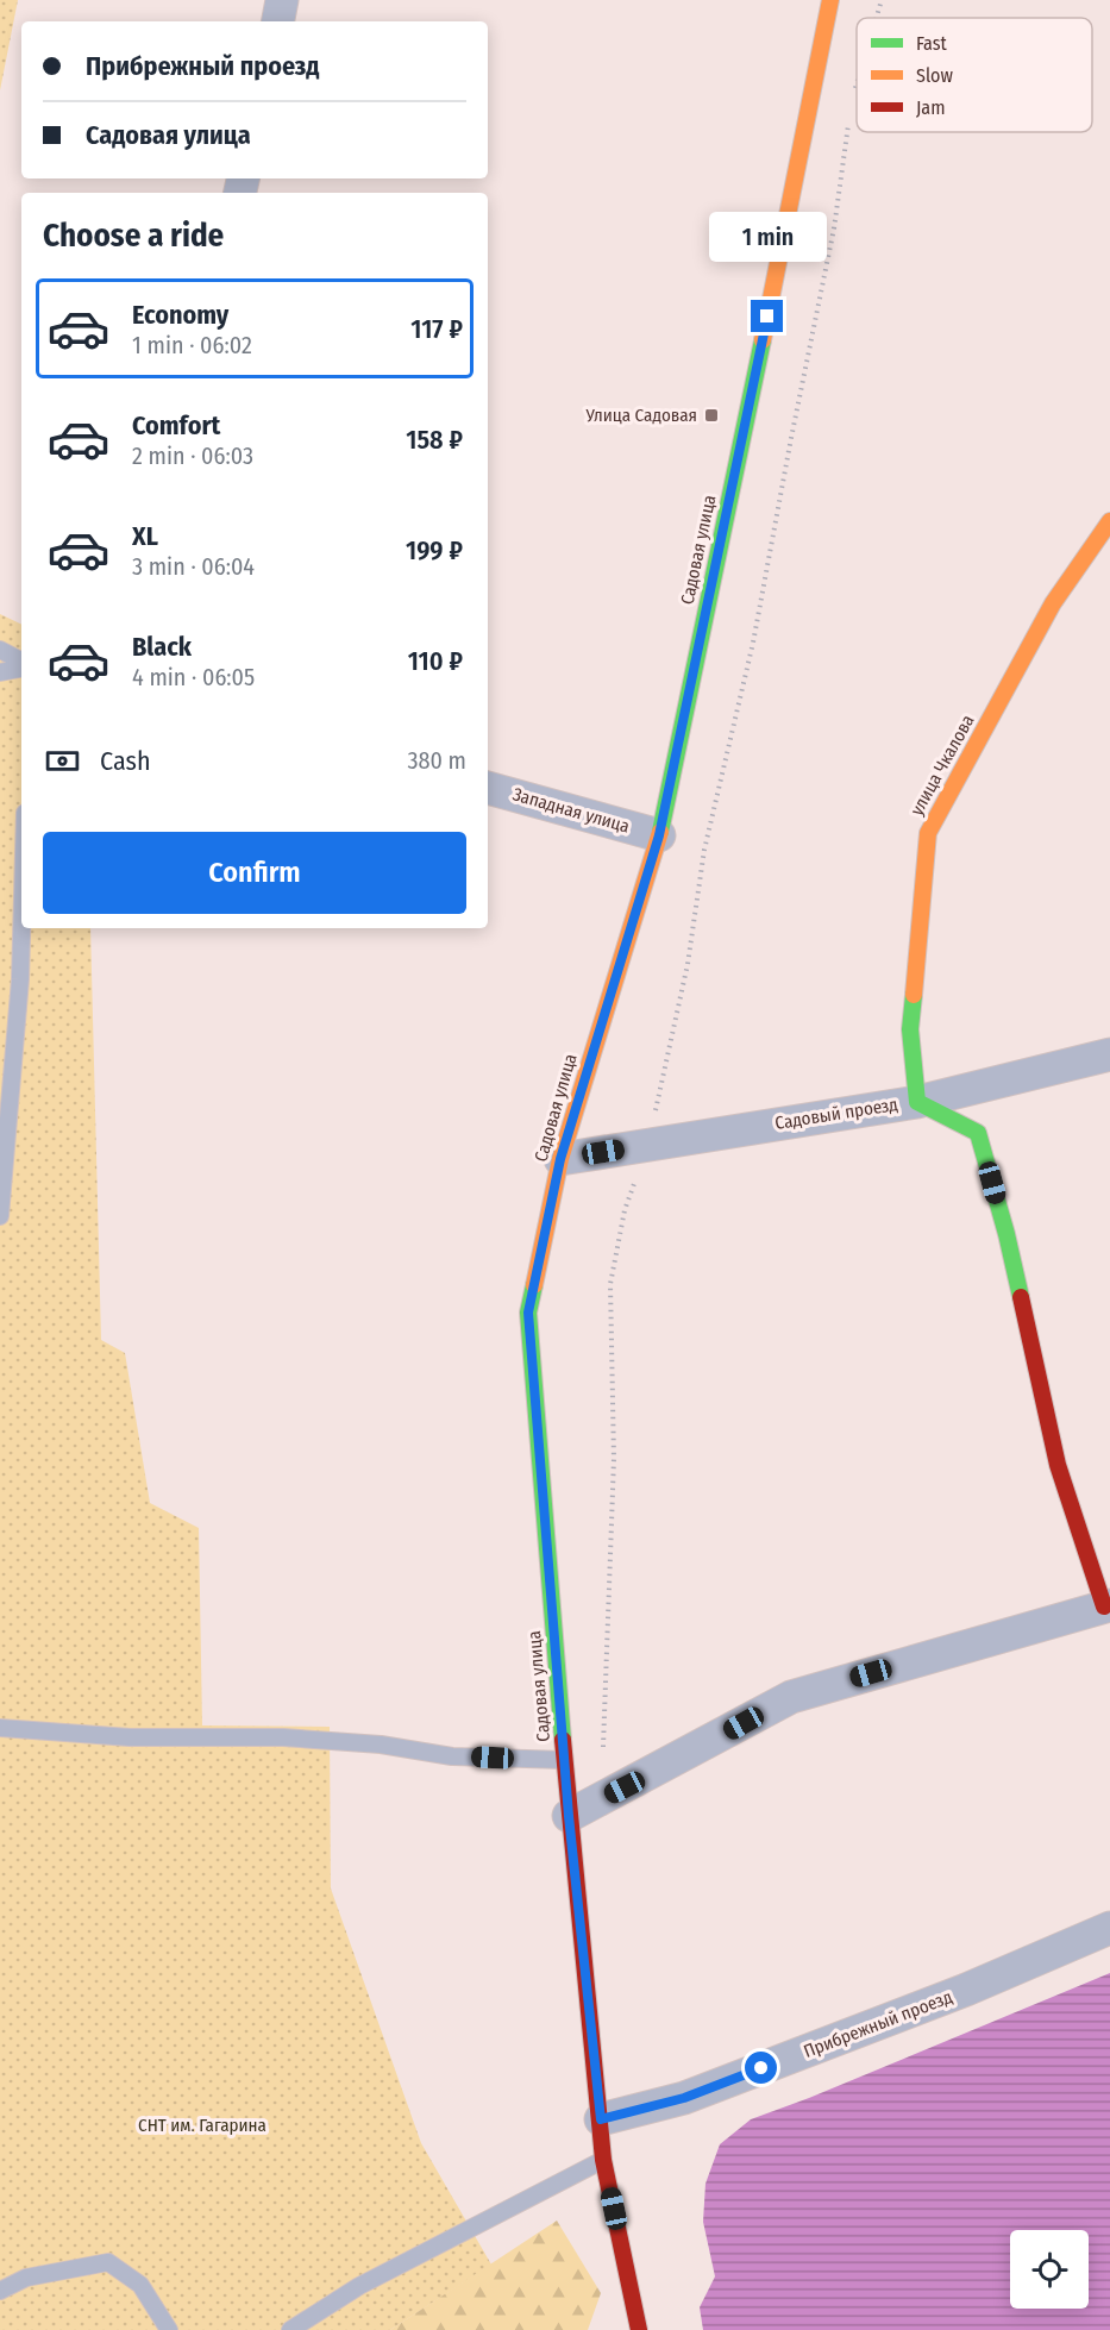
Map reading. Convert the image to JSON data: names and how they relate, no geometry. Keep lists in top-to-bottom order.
{
  "streets": {
    "street": [
      "Садовая улица",
      "улица Чкалова",
      "Западная улица",
      "Садовый проезд",
      "Прибрежный проезд"
    ]
  },
  "crossings": [
    ["Садовая улица", "Западная улица"],
    ["Садовая улица", "Садовый проезд"],
    ["Садовая улица", "Прибрежный проезд"],
    ["улица Чкалова", "Садовый проезд"]
  ],
  "parks": ["СНТ им. Гагарина"],
  "places": {
    "transit": ["Улица Садовая"]
  },
  "legend": ["Fast", "Slow", "Jam"],
  "page": {
    "banner": ["Прибрежный проезд", "Садовая улица"],
    "heading": "Choose a ride",
    "bubble": "1 min",
    "list": [
      {
        "name": "Economy",
        "note": "1 min · 06:02",
        "value": "117 ₽"
      },
      {
        "name": "Comfort",
        "note": "2 min · 06:03",
        "value": "158 ₽"
      },
      {
        "name": "XL",
        "note": "3 min · 06:04",
        "value": "199 ₽"
      },
      {
        "name": "Black",
        "note": "4 min · 06:05",
        "value": "110 ₽"
      }
    ],
    "pay": ["Cash", "380 m"],
    "buttons": "Confirm"
  }
}
